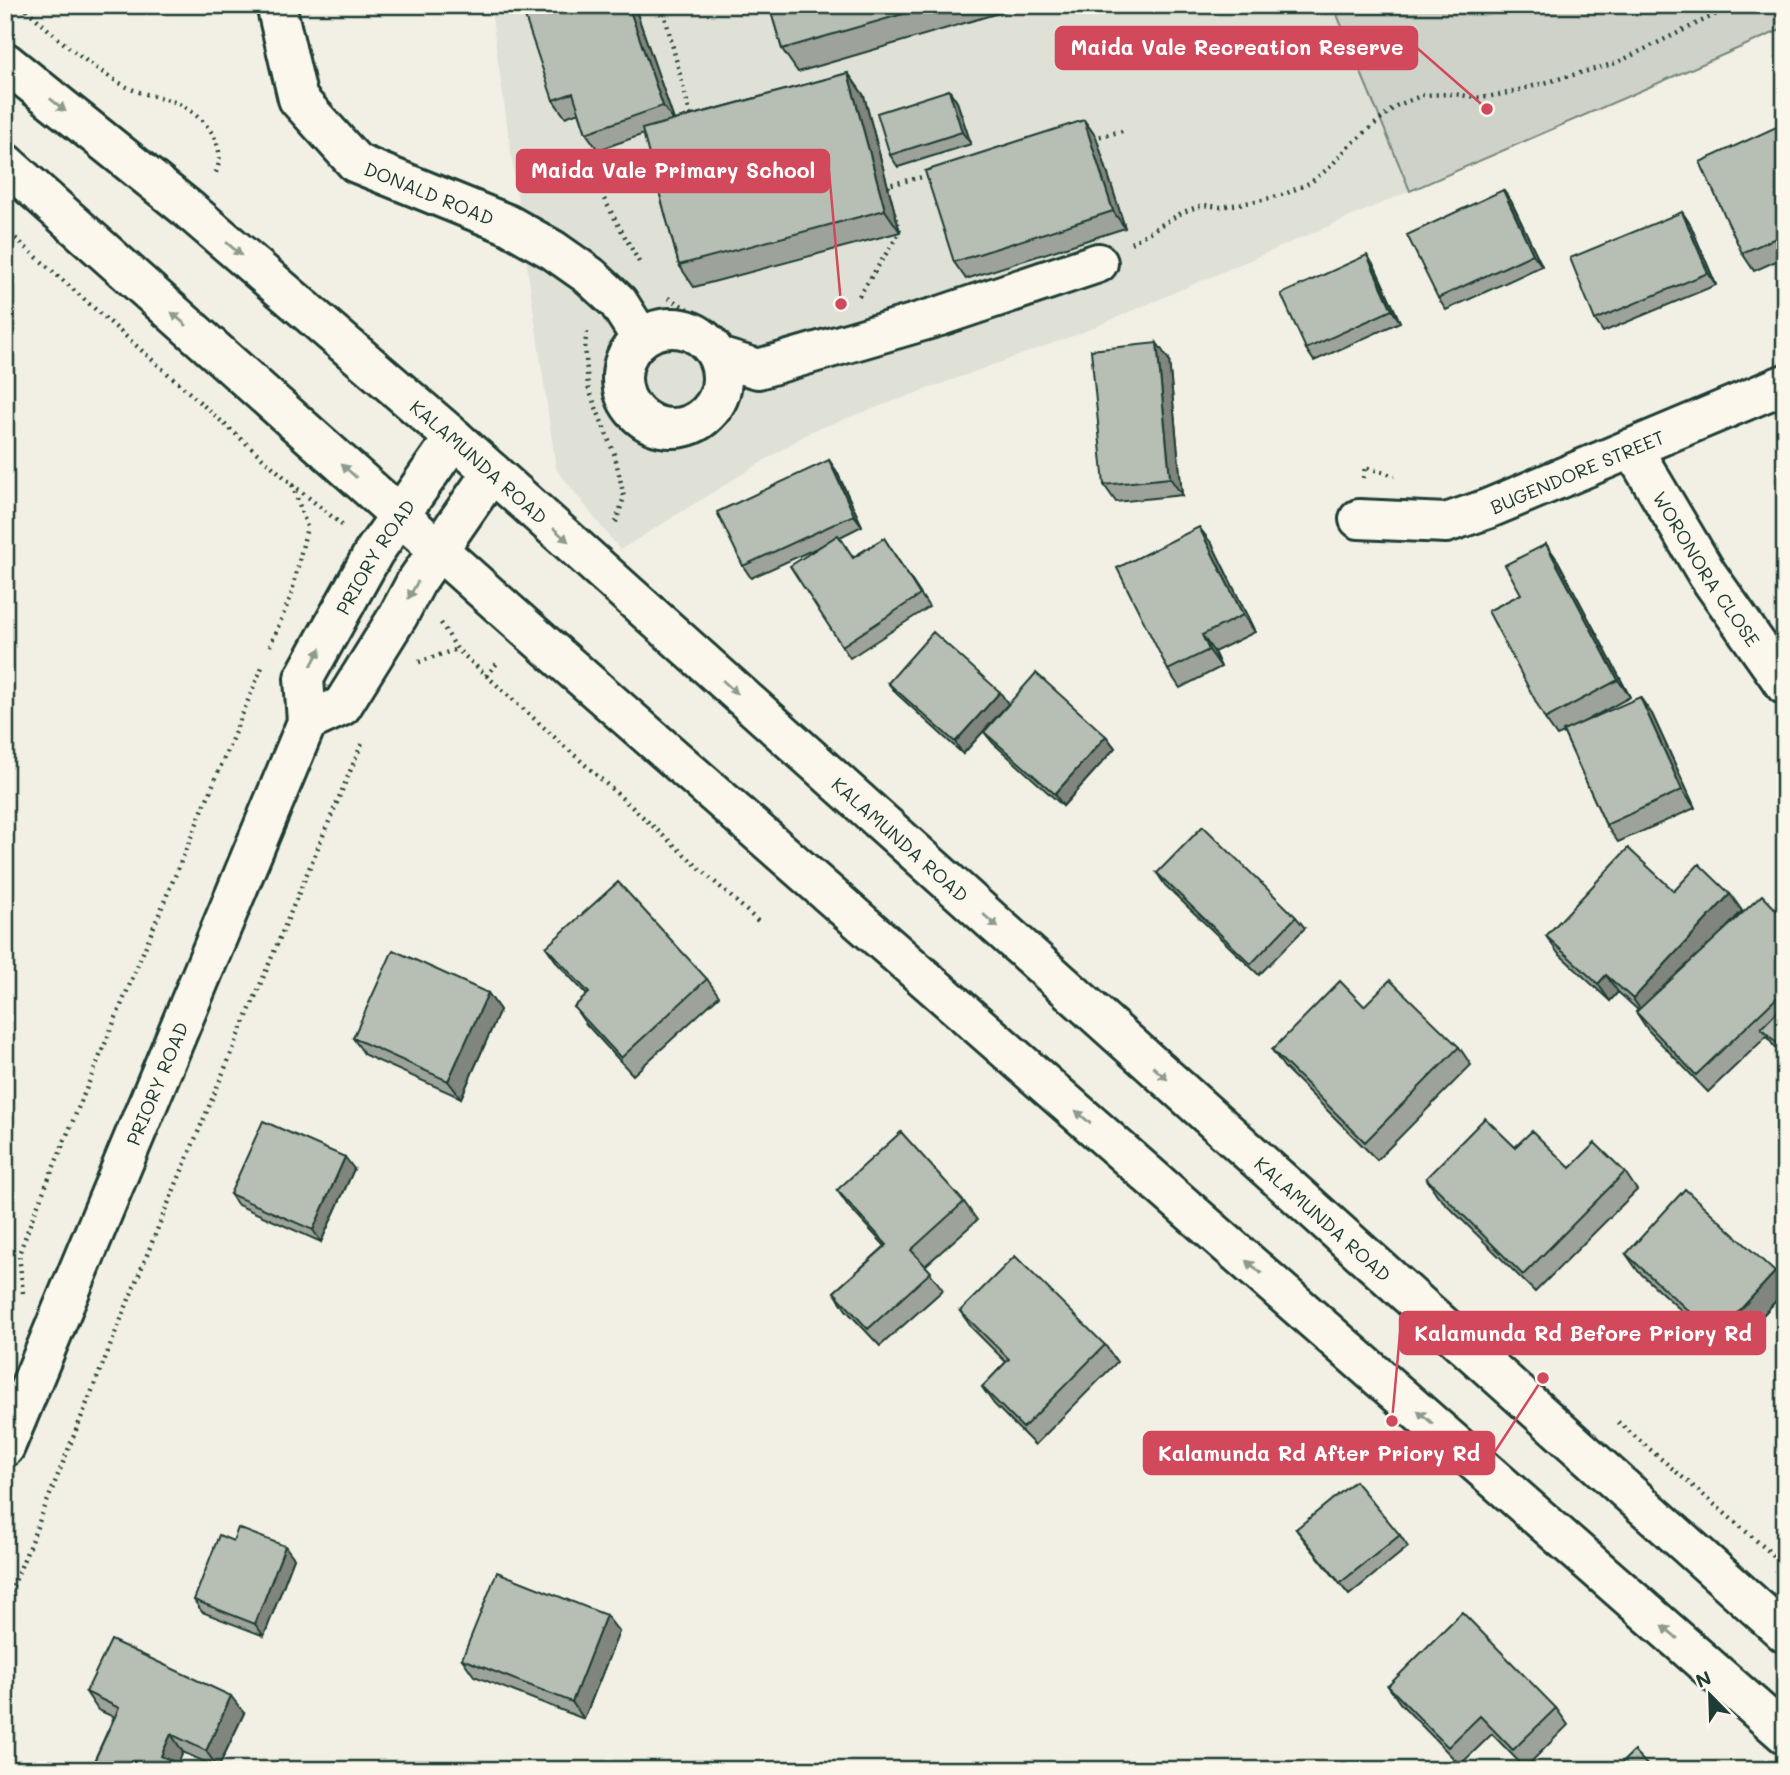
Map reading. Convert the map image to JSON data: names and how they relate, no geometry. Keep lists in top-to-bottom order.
{
  "streets": {
    "main road": [
      "DONALD ROAD",
      "KALAMUNDA ROAD",
      "BUGENDORE STREET",
      "PRIORY ROAD",
      "WORONORA CLOSE"
    ]
  },
  "crossings": [
    ["KALAMUNDA ROAD", "PRIORY ROAD"],
    ["BUGENDORE STREET", "WORONORA CLOSE"]
  ],
  "places": [
    "Maida Vale Recreation Reserve",
    "Maida Vale Primary School",
    "Kalamunda Rd After Priory Rd",
    "Kalamunda Rd Before Priory Rd"
  ],
  "north": "top left"
}
